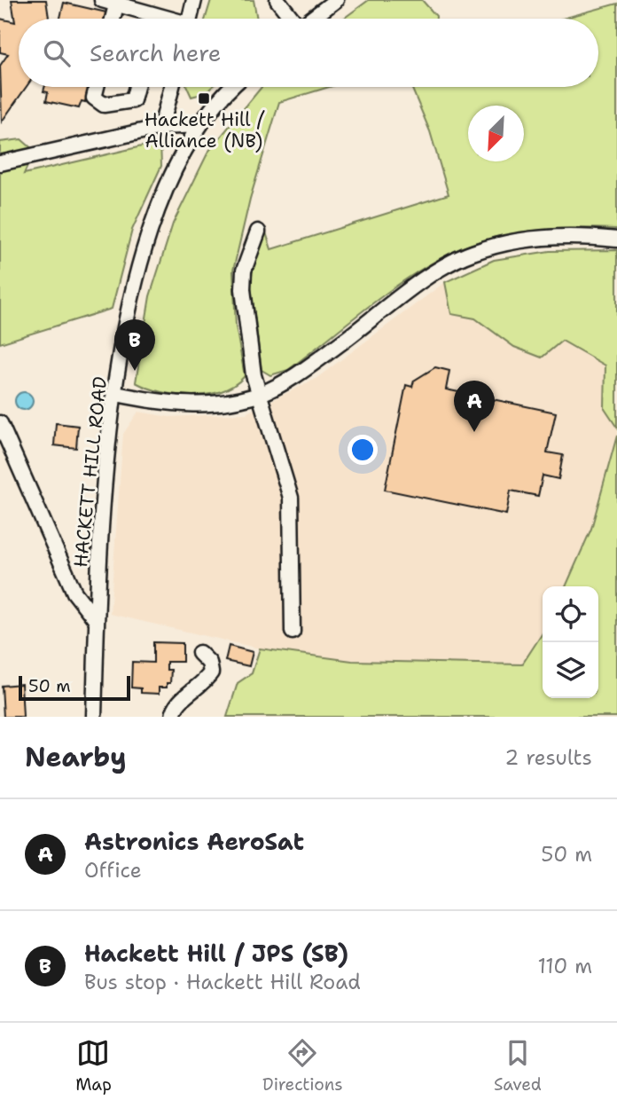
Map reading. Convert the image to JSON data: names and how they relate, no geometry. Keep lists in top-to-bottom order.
{
  "streets": {
    "street": ["HACKETT HILL ROAD"]
  },
  "places": {
    "transit": ["Hackett Hill / Alliance (NB)"]
  },
  "scale_bar": "50 m",
  "north": "bottom left",
  "page": {
    "search": "Search here",
    "pins": ["B", "A"],
    "scale": "50 m",
    "heading": ["Nearby", "2 results"],
    "list": [
      {
        "mark": "A",
        "name": "Astronics AeroSat",
        "note": "Office",
        "value": "50 m"
      },
      {
        "mark": "B",
        "name": "Hackett Hill / JPS (SB)",
        "note": "Bus stop · Hackett Hill Road",
        "value": "110 m"
      }
    ],
    "nav": ["Map", "Directions", "Saved"]
  }
}
